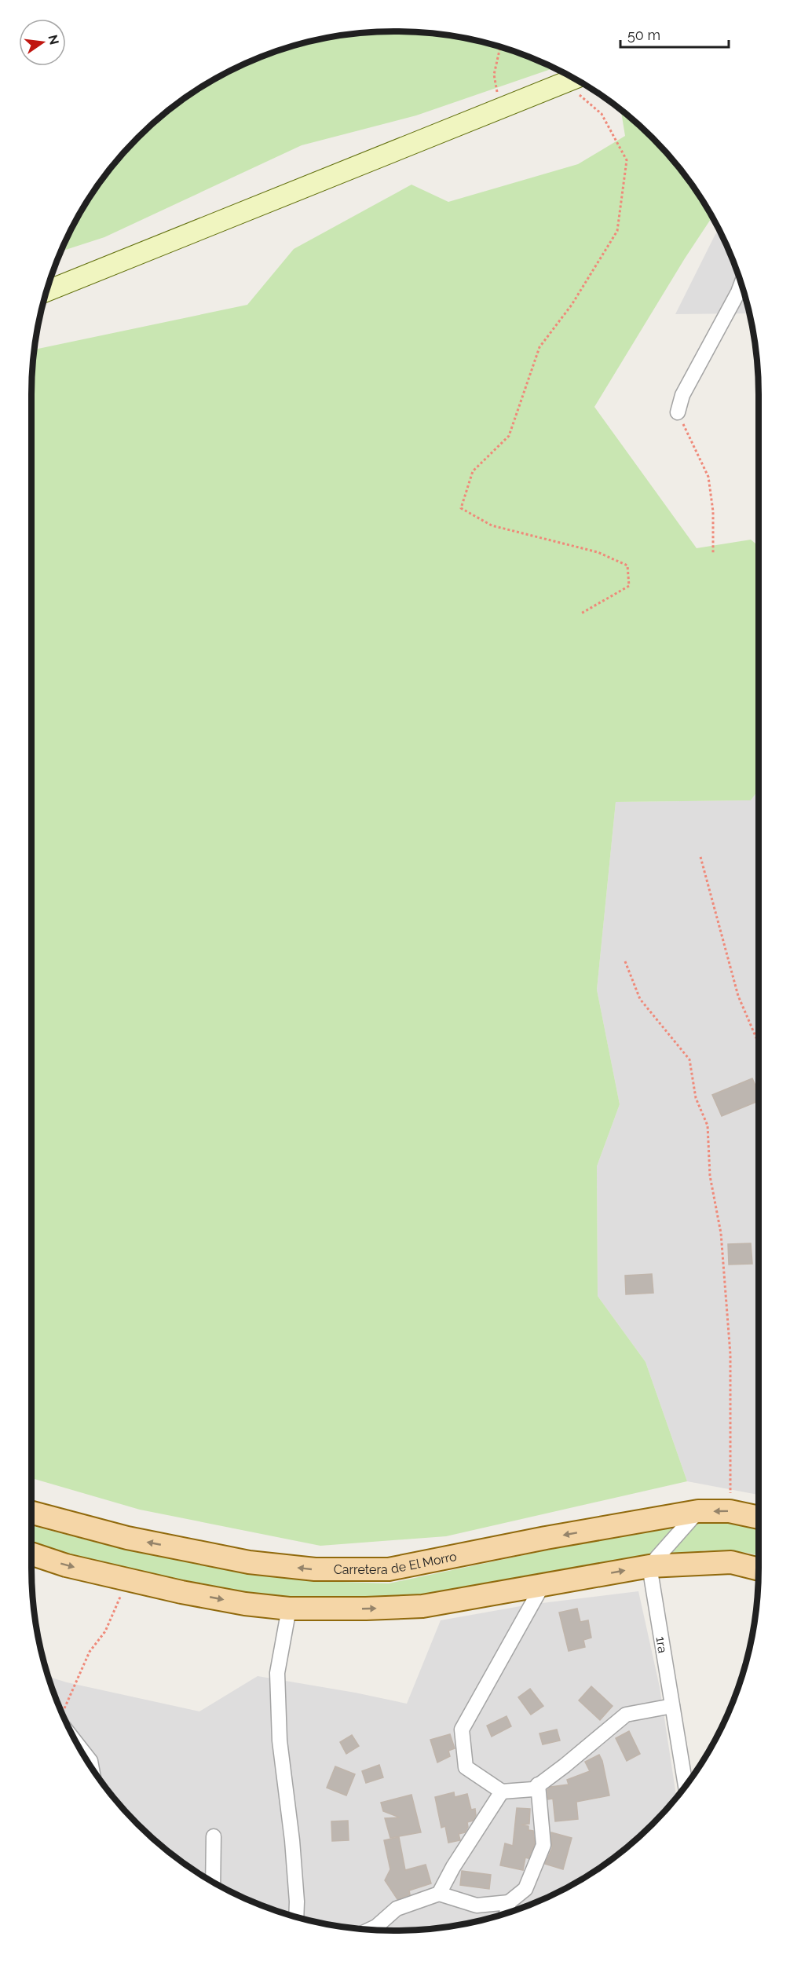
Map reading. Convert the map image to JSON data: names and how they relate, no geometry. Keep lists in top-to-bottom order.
{
  "streets": {
    "main road": ["Carretera de El Morro"],
    "street": ["1ra"]
  },
  "scale_bar": "50 m",
  "north": "right"
}
